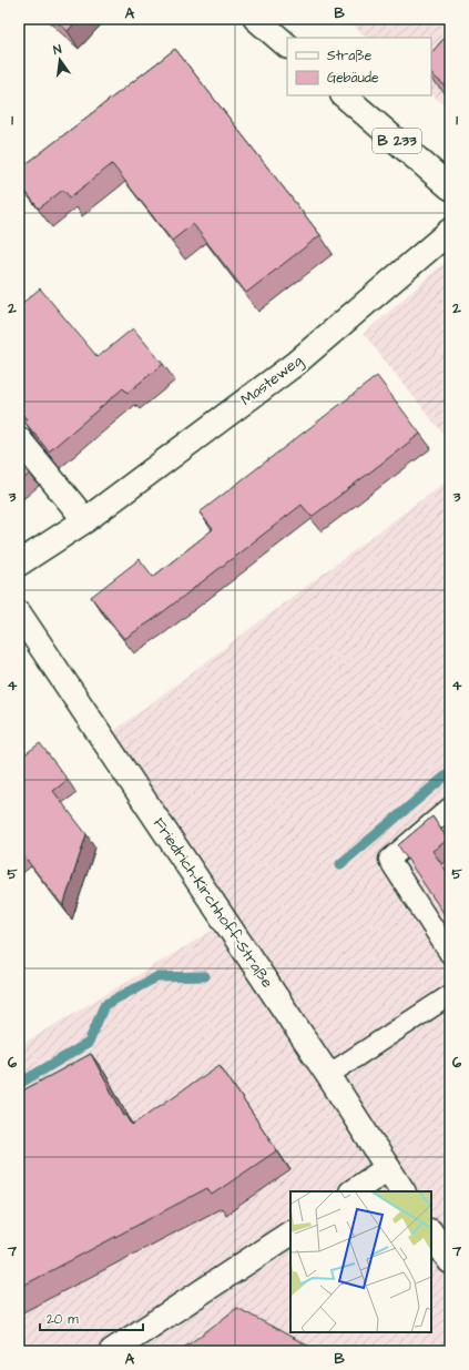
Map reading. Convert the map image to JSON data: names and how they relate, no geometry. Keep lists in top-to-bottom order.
{
  "streets": {
    "street": ["B 233", "Masteweg", "Friedrich-Kirchhoff-Straße"]
  },
  "legend": ["Straße", "Gebäude"],
  "scale_bar": "20 m",
  "north": "top",
  "grid": {
    "columns": ["A", "B"],
    "rows": [
      "1",
      "2",
      "3",
      "4",
      "5",
      "6",
      "7"
    ]
  }
}
